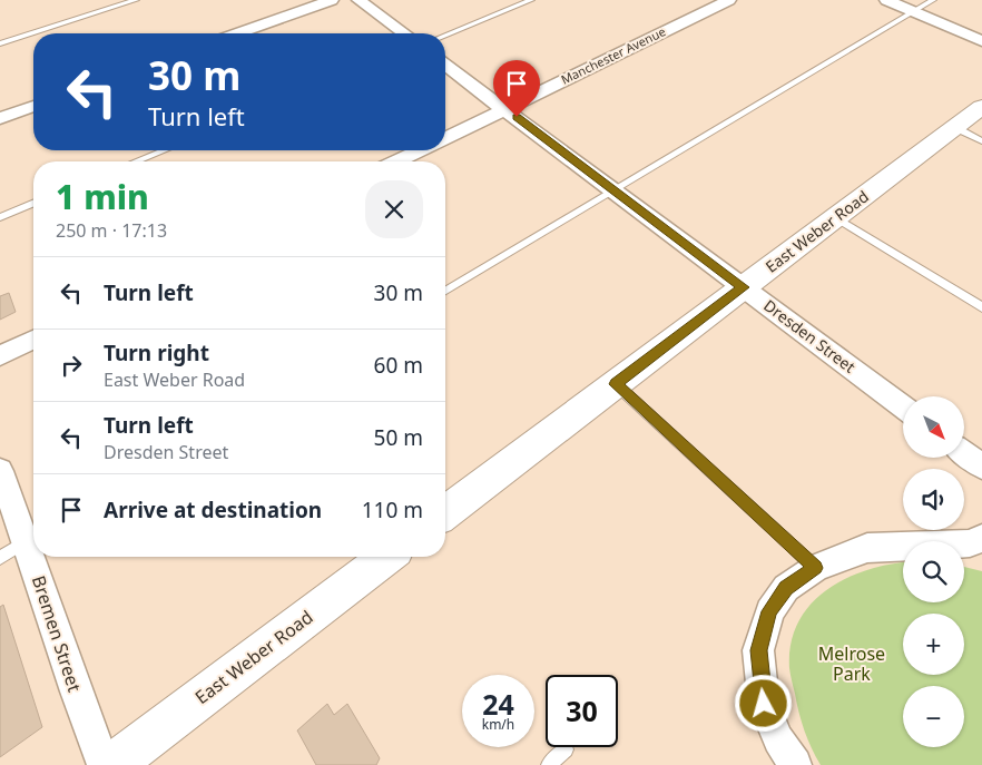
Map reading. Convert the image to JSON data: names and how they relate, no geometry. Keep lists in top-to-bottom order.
{
  "streets": {
    "street": [
      "Manchester Avenue",
      "East Weber Road",
      "Dresden Street",
      "Bremen Street"
    ]
  },
  "crossings": [
    ["Manchester Avenue", "Dresden Street"],
    ["East Weber Road", "Dresden Street"]
  ],
  "parks": ["Melrose Park"],
  "north": "bottom right",
  "page": {
    "turn": ["30 m", "Turn left"],
    "heading": ["1 min", "250 m · 17:13"],
    "list": [
      {
        "name": "Turn left",
        "value": "30 m"
      },
      {
        "name": "Turn right",
        "note": "East Weber Road",
        "value": "60 m"
      },
      {
        "name": "Turn left",
        "note": "Dresden Street",
        "value": "50 m"
      },
      {
        "name": "Arrive at destination",
        "value": "110 m"
      }
    ],
    "map_buttons": ["+", "−"],
    "speed": "24 km/h",
    "limit": "30"
  }
}
